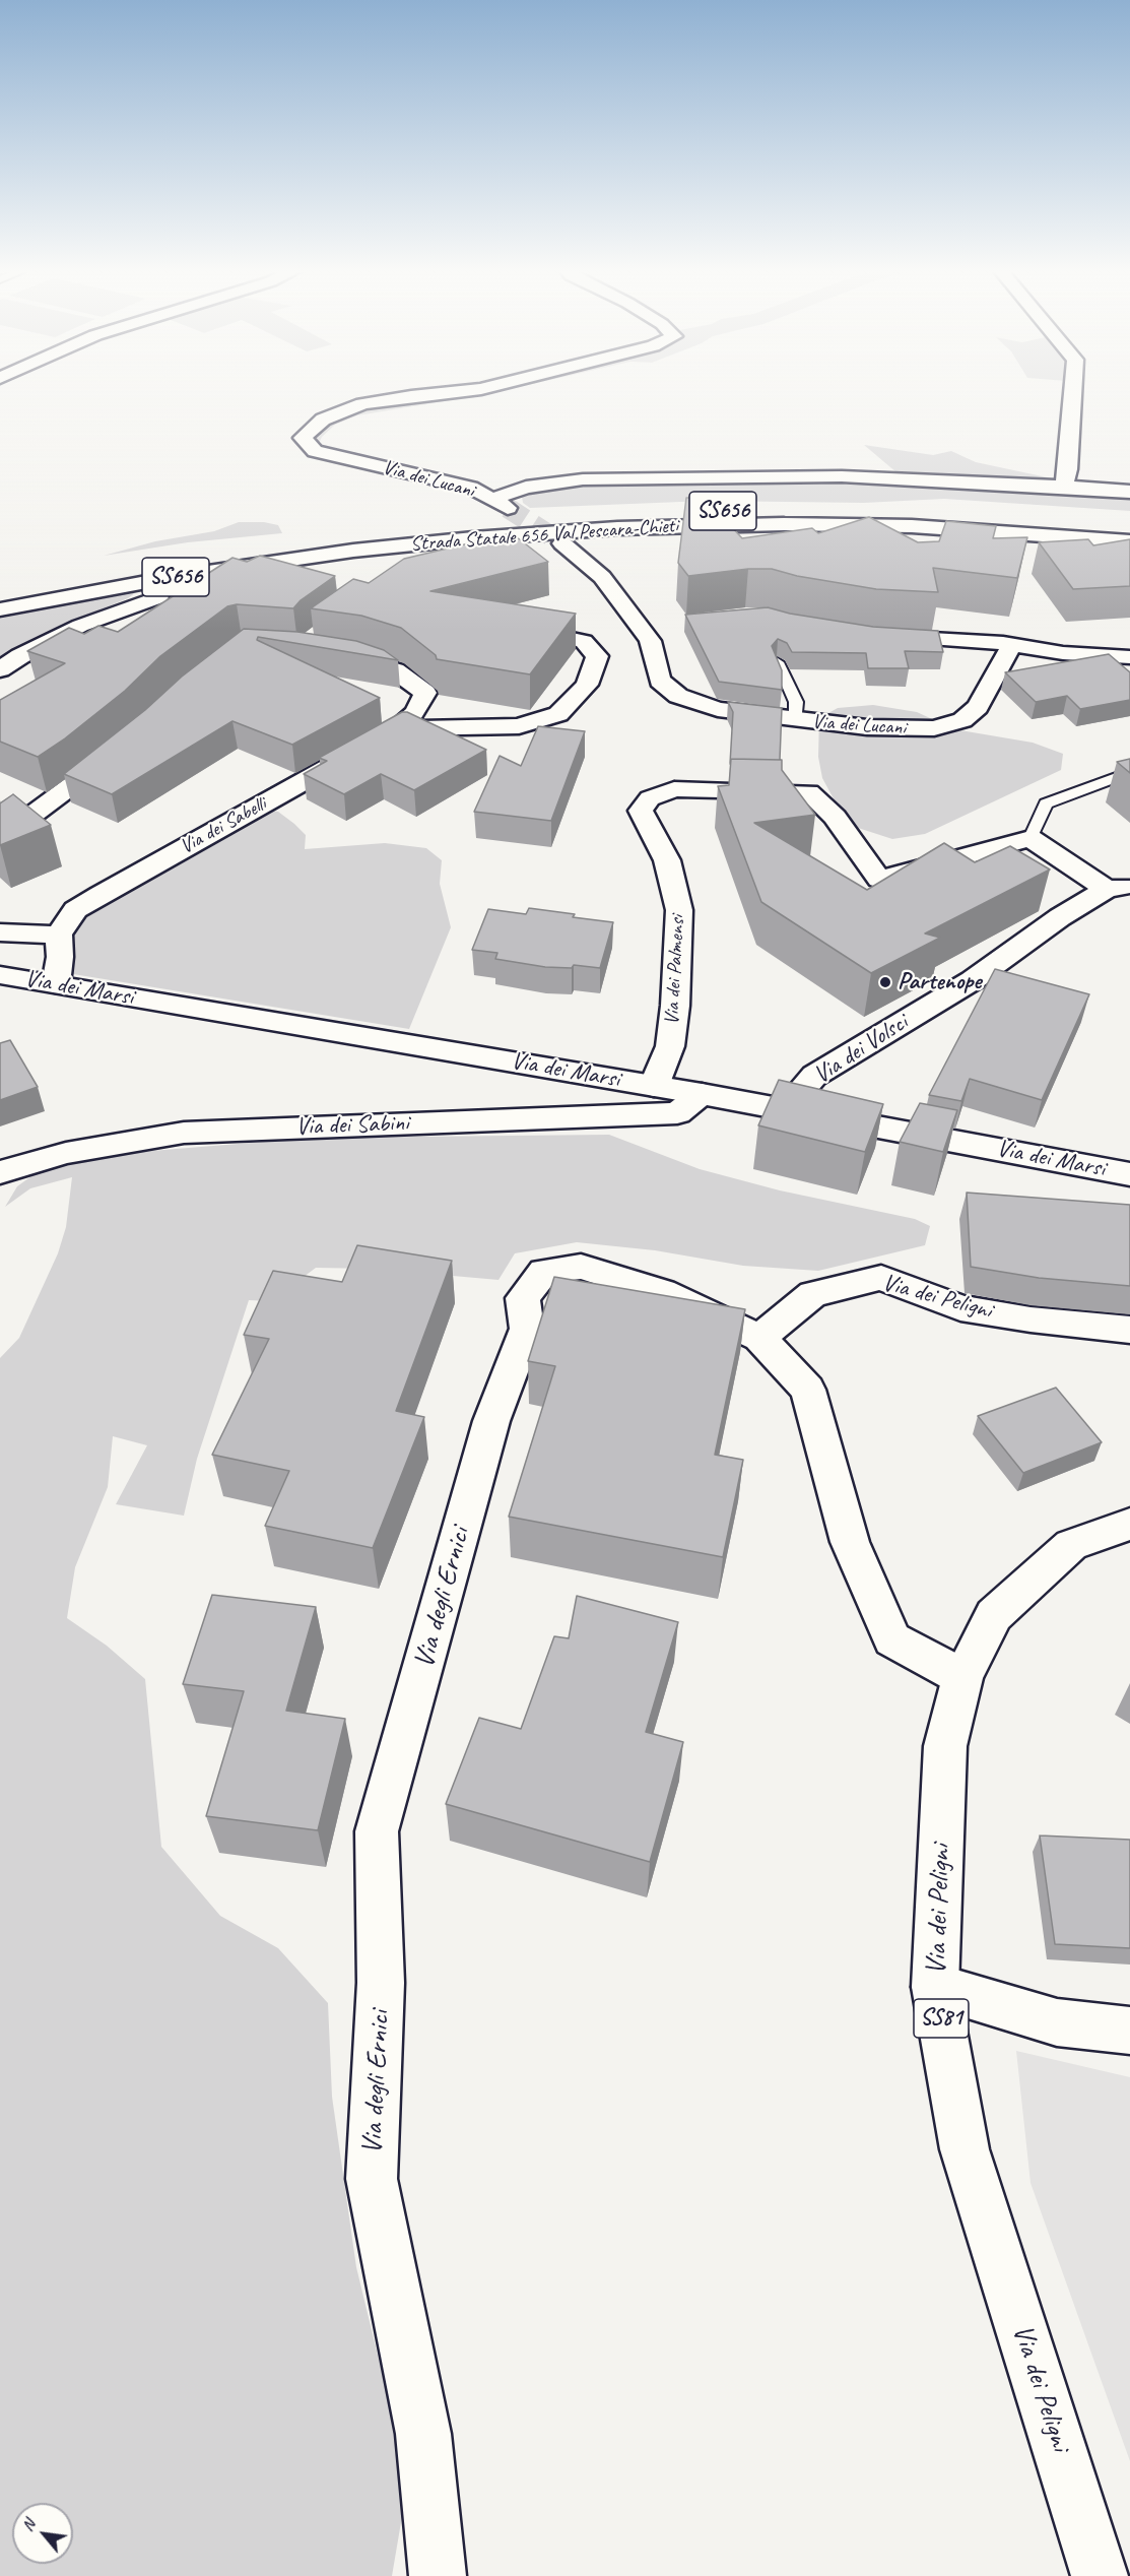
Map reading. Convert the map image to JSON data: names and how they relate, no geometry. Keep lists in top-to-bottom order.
{
  "streets": {
    "main road": [
      "Via dei Lucani",
      "SS656",
      "Strada Statale 656 Val Pescara-Chieti",
      "Via dei Sabelli",
      "Via dei Palmensi",
      "Via dei Marsi",
      "Via dei Volsci",
      "Via dei Sabini",
      "Via dei Peligni",
      "Via degli Ernici",
      "SS81"
    ]
  },
  "crossings": [
    ["Via dei Palmensi", "Via dei Marsi"],
    ["Via dei Marsi", "Via dei Volsci"],
    ["Via dei Marsi", "Via dei Sabini"],
    ["Via dei Peligni", "Via degli Ernici"]
  ],
  "places": ["Partenope"],
  "north": "top left"
}
